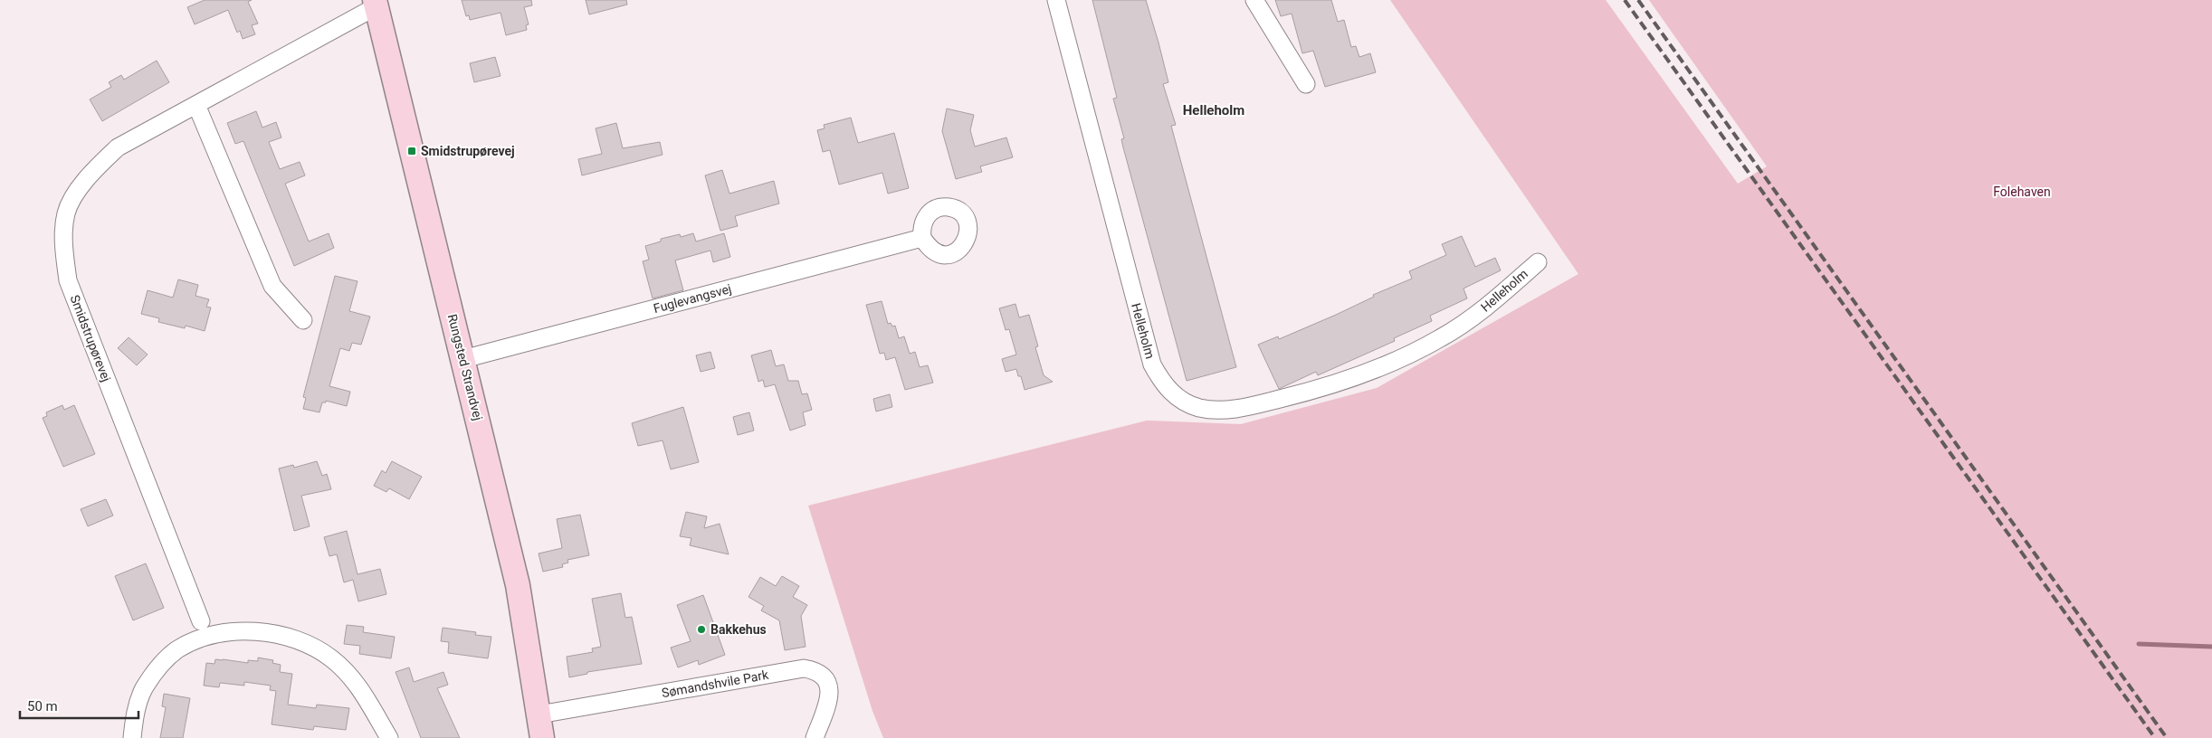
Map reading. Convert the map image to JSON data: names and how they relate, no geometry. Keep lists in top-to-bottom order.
{
  "streets": {
    "main road": ["Rungsted Strandvej"],
    "street": [
      "Helleholm",
      "Fuglevangsvej",
      "Smidstrupørevej",
      "Sømandshvile Park"
    ]
  },
  "crossings": [
    ["Fuglevangsvej", "Rungsted Strandvej"],
    ["Smidstrupørevej", "Rungsted Strandvej"],
    ["Rungsted Strandvej", "Sømandshvile Park"]
  ],
  "districts": ["Helleholm"],
  "parks": ["Folehaven"],
  "places": {
    "transit": ["Smidstrupørevej"],
    "other": ["Bakkehus"]
  },
  "scale_bar": "50 m"
}
